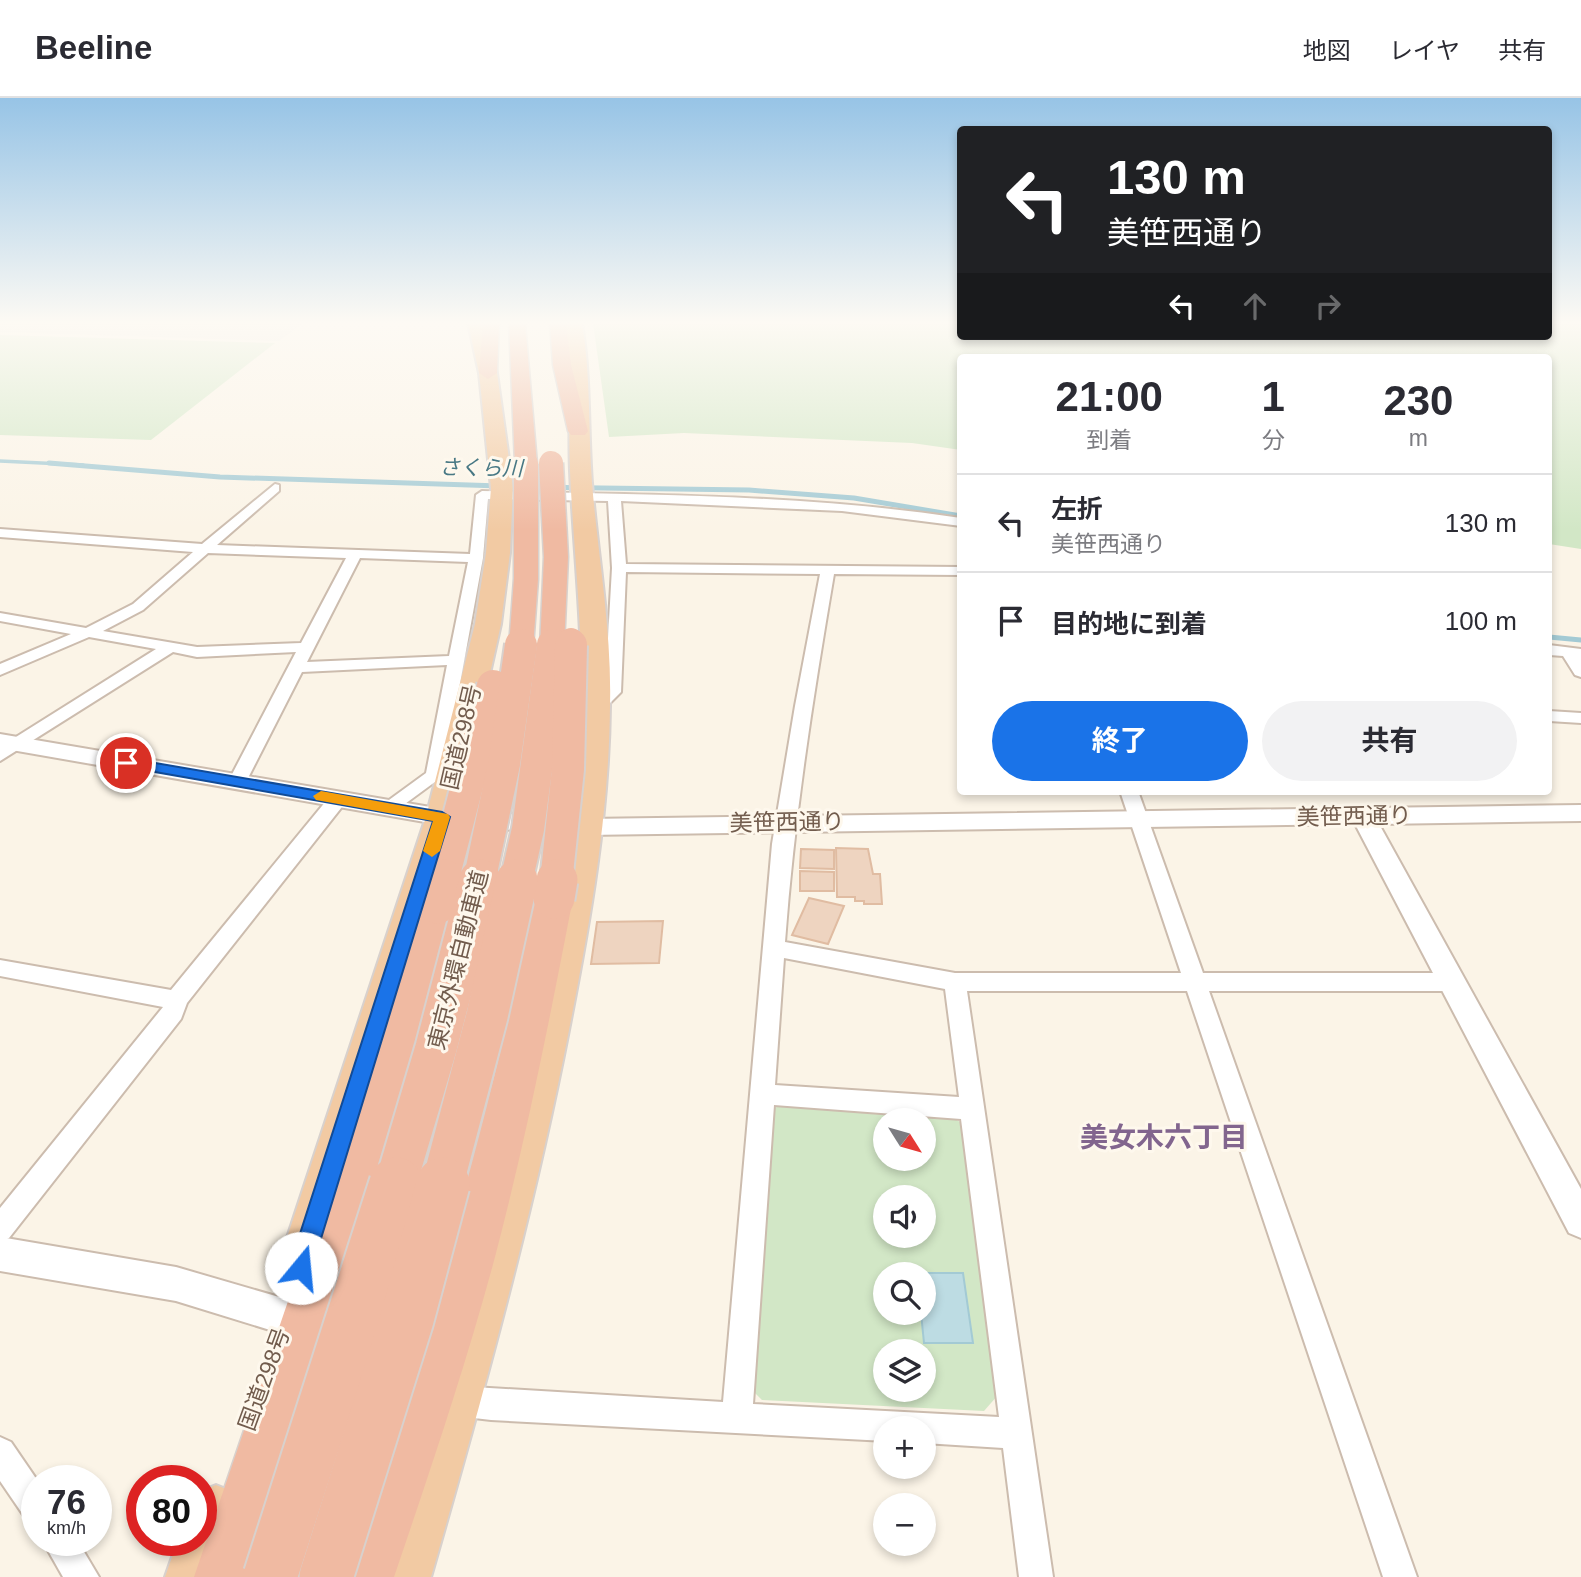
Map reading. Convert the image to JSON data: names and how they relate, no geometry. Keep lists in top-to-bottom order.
{
  "streets": {
    "highway": ["国道298号", "東京外環自動車道"],
    "street": ["美笹西通り"]
  },
  "crossings": [
    ["国道298号", "美笹西通り"]
  ],
  "districts": ["美女木六丁目"],
  "water": ["さくら川"],
  "north": "bottom right",
  "page": {
    "header": "Beeline",
    "nav": ["地図", "レイヤ", "共有"],
    "turn": ["130 m", "美笹西通り"],
    "eta": [
      "21:00",
      "到着",
      "1",
      "分",
      "230",
      "m"
    ],
    "list": [
      {
        "name": "左折",
        "note": "美笹西通り",
        "value": "130 m"
      },
      {
        "name": "目的地に到着",
        "value": "100 m"
      }
    ],
    "buttons": ["終了", "共有"],
    "map_buttons": ["+", "−"],
    "speed": "76 km/h",
    "limit": "80"
  }
}
